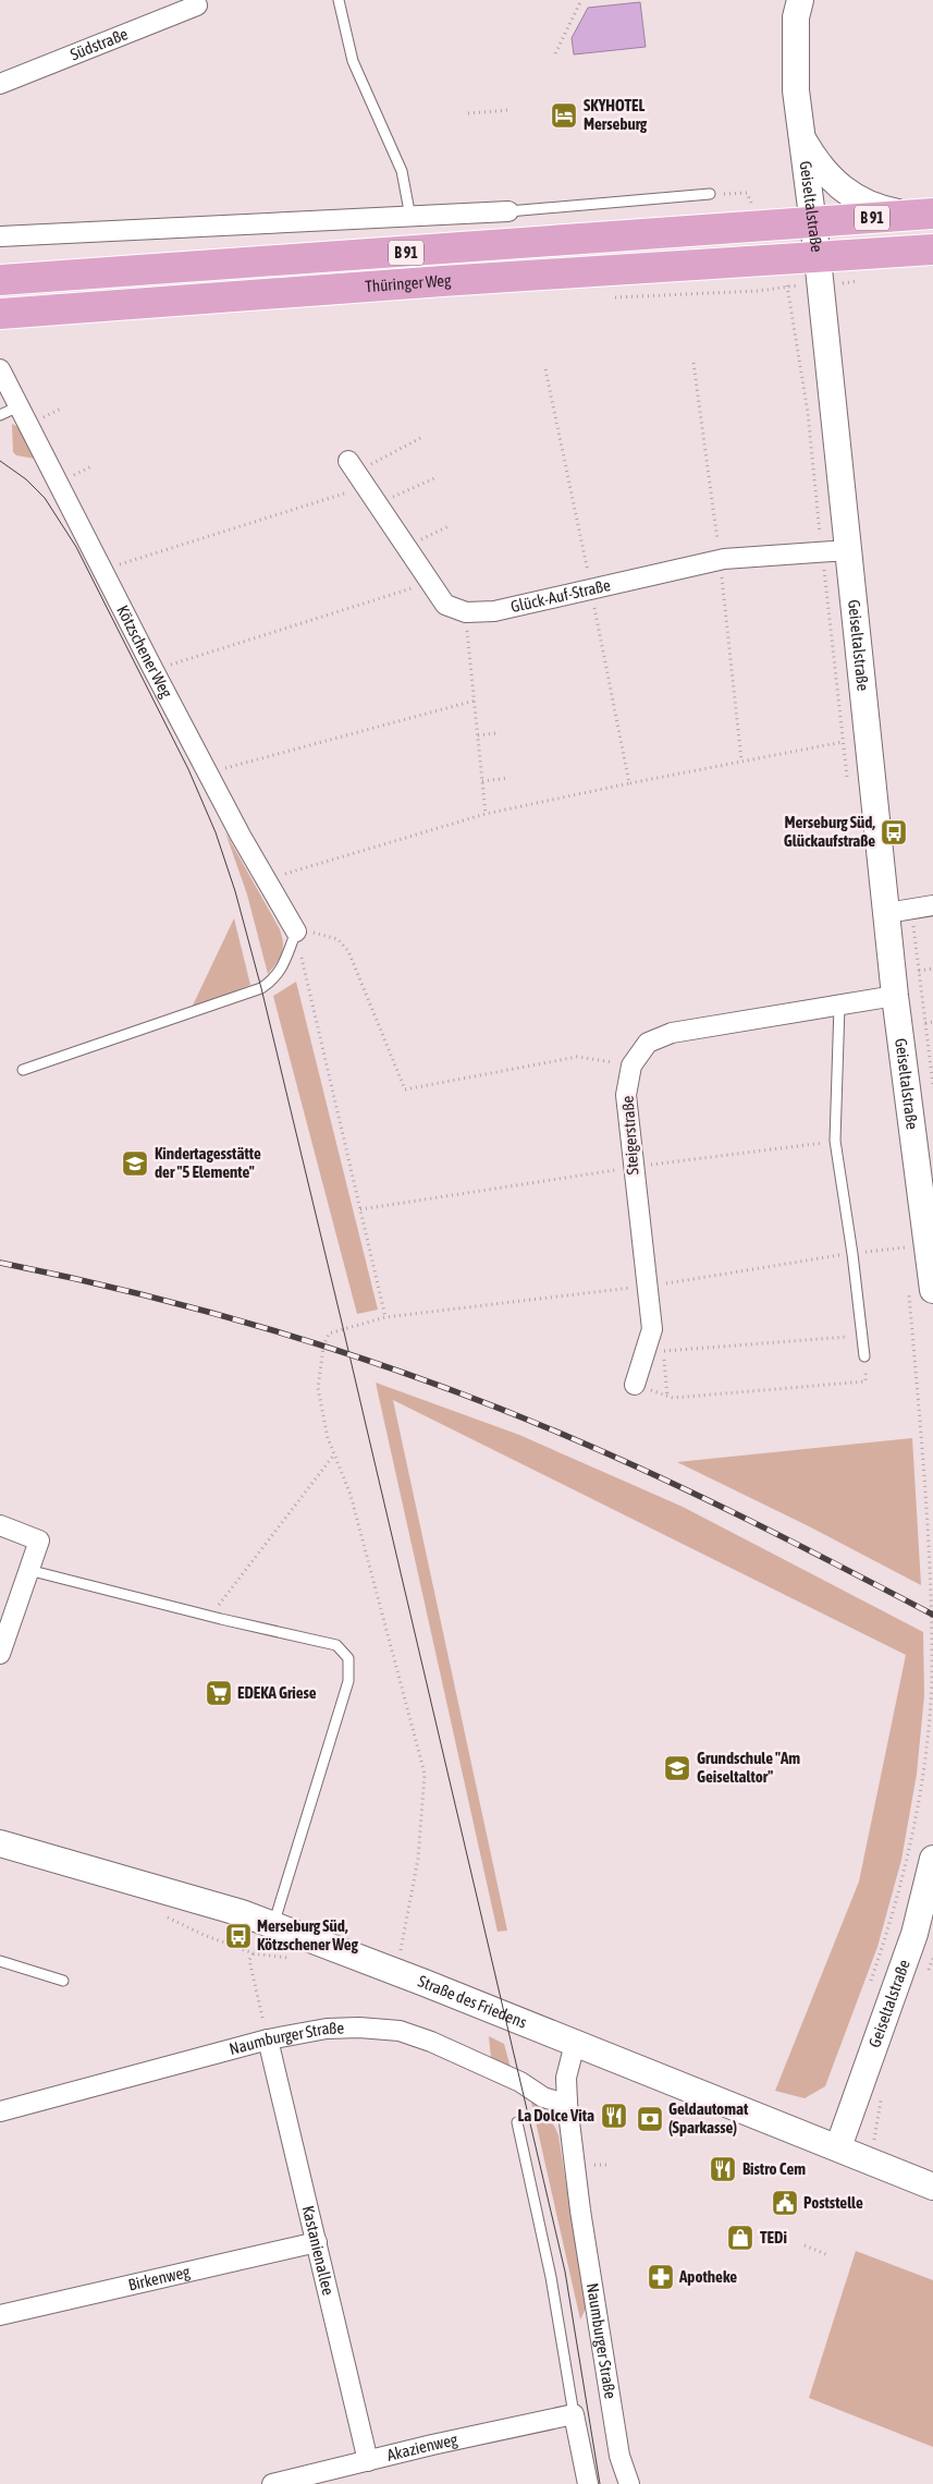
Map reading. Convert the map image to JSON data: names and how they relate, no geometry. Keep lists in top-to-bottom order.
{
  "streets": {
    "main road": ["B 91", "Thüringer Weg"],
    "street": [
      "Südstraße",
      "Geiseltalstraße",
      "Glück-Auf-Straße",
      "Kötzschener Weg",
      "Steigerstraße",
      "Straße des Friedens",
      "Naumburger Straße",
      "Kastanienallee",
      "Birkenweg",
      "Akazienweg"
    ]
  },
  "crossings": [
    ["Geiseltalstraße", "B 91"],
    ["Geiseltalstraße", "Thüringer Weg"],
    ["Geiseltalstraße", "Glück-Auf-Straße"],
    ["Geiseltalstraße", "Steigerstraße"],
    ["Geiseltalstraße", "Straße des Friedens"],
    ["B 91", "Thüringer Weg"],
    ["Straße des Friedens", "Naumburger Straße"],
    ["Naumburger Straße", "Kastanienallee"],
    ["Kastanienallee", "Birkenweg"],
    ["Kastanienallee", "Akazienweg"]
  ],
  "places": {
    "hotel": ["SKYHOTEL Merseburg"],
    "bus stop": ["Merseburg Süd, Glückaufstraße", "Merseburg Süd, Kötzschener Weg"],
    "school or university": ["Kindertagesstätte der \"5 Elemente\"", "Grundschule \"Am Geiseltaltor\""],
    "supermarket": ["EDEKA Griese"],
    "restaurant": ["La Dolce Vita", "Bistro Cem"],
    "bank": ["Geldautomat (Sparkasse)"],
    "public building": ["Poststelle"],
    "shop": ["TEDi"],
    "pharmacy": ["Apotheke"]
  }
}
